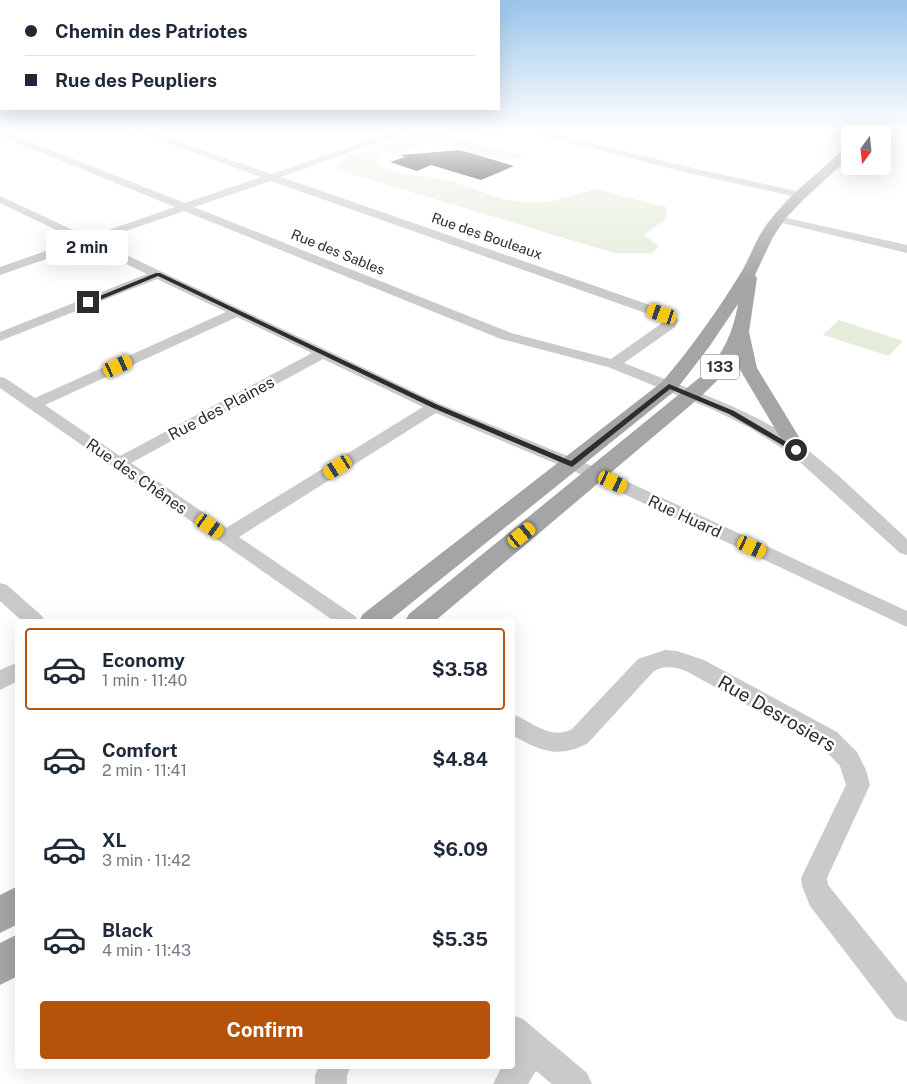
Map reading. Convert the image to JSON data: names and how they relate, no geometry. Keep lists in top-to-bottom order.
{
  "streets": {
    "main road": ["133"],
    "street": [
      "Rue des Bouleaux",
      "Rue des Sables",
      "Rue des Plaines",
      "Rue des Chênes",
      "Rue Huard",
      "Rue Desrosiers"
    ]
  },
  "crossings": [
    ["Rue des Bouleaux", "Rue des Sables"],
    ["Rue des Sables", "133"],
    ["133", "Rue Huard"],
    ["Rue des Plaines", "Rue des Chênes"],
    ["Rue des Plaines", "Rue Huard"]
  ],
  "north": "bottom",
  "page": {
    "banner": ["Chemin des Patriotes", "Rue des Peupliers"],
    "bubble": "2 min",
    "list": [
      {
        "name": "Economy",
        "note": "1 min · 11:40",
        "value": "$3.58"
      },
      {
        "name": "Comfort",
        "note": "2 min · 11:41",
        "value": "$4.84"
      },
      {
        "name": "XL",
        "note": "3 min · 11:42",
        "value": "$6.09"
      },
      {
        "name": "Black",
        "note": "4 min · 11:43",
        "value": "$5.35"
      }
    ],
    "buttons": "Confirm"
  }
}
